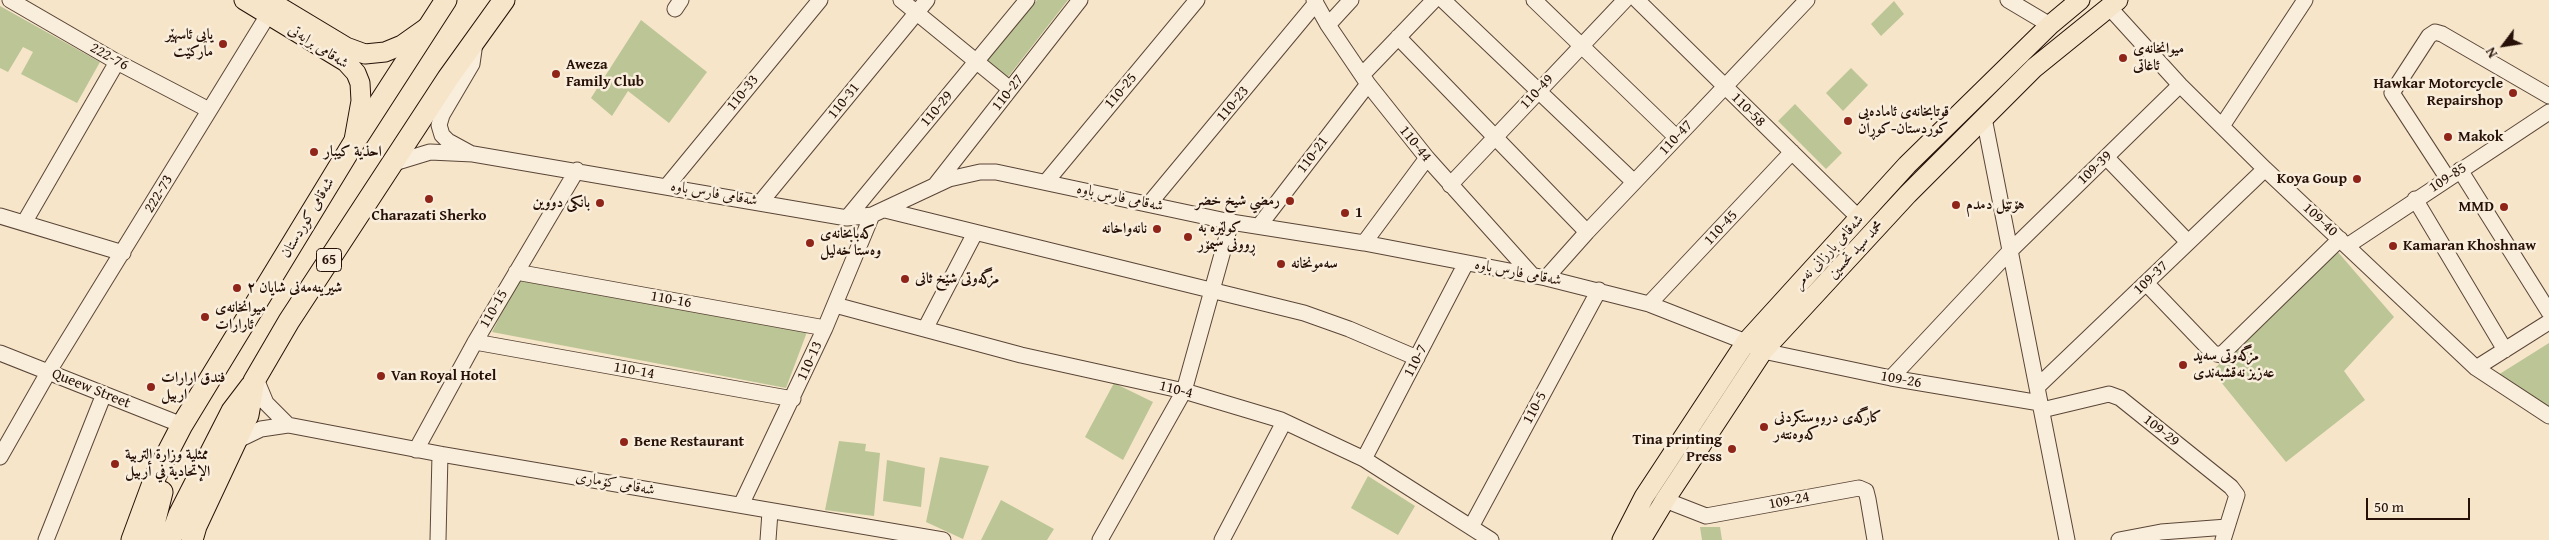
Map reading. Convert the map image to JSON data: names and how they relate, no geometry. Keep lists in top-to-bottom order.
{
  "streets": {
    "highway": ["شەقامی کوردستان", "65"],
    "main road": ["شەقامی برایەتی", "محمد سید تحسین", "شەقامی بارزانی نەمر"],
    "street": [
      "222-76",
      "110-25",
      "110-49",
      "110-33",
      "110-27",
      "110-31",
      "110-23",
      "110-29",
      "110-58",
      "110-47",
      "110-44",
      "110-21",
      "109-39",
      "109-85",
      "222-73",
      "شەقامی فارس باوە",
      "109-40",
      "110-45",
      "109-37",
      "110-16",
      "110-15",
      "110-13",
      "110-7",
      "110-14",
      "109-26",
      "Queew Street",
      "110-4",
      "110-5",
      "109-29",
      "شەقامی کۆماری",
      "109-24"
    ]
  },
  "crossings": [
    ["شەقامی برایەتی", "222-73"],
    ["شەقامی برایەتی", "شەقامی کوردستان"],
    ["222-76", "222-73"],
    ["110-25", "شەقامی فارس باوە"],
    ["110-49", "110-44"],
    ["110-33", "شەقامی فارس باوە"],
    ["110-27", "شەقامی فارس باوە"],
    ["110-31", "شەقامی فارس باوە"],
    ["110-23", "110-44"],
    ["110-23", "شەقامی فارس باوە"],
    ["110-29", "شەقامی فارس باوە"],
    ["110-58", "110-47"],
    ["110-58", "110-45"],
    ["110-58", "شەقامی بارزانی نەمر"],
    ["110-47", "110-44"],
    ["110-47", "شەقامی فارس باوە"],
    ["110-44", "110-21"],
    ["110-44", "شەقامی فارس باوە"],
    ["110-21", "شەقامی فارس باوە"],
    ["109-39", "109-40"],
    ["109-39", "109-26"],
    ["109-85", "109-40"],
    ["109-85", "109-37"],
    ["222-73", "Queew Street"],
    ["شەقامی فارس باوە", "110-45"],
    ["شەقامی فارس باوە", "محمد سید تحسین"],
    ["شەقامی فارس باوە", "شەقامی بارزانی نەمر"],
    ["شەقامی فارس باوە", "65"],
    ["شەقامی فارس باوە", "110-15"],
    ["شەقامی فارس باوە", "110-13"],
    ["شەقامی فارس باوە", "110-7"],
    ["شەقامی فارس باوە", "109-26"],
    ["شەقامی فارس باوە", "110-5"],
    ["شەقامی کوردستان", "Queew Street"],
    ["109-40", "محمد سید تحسین"],
    ["109-40", "109-37"],
    ["محمد سید تحسین", "109-26"],
    ["محمد سید تحسین", "109-24"],
    ["110-16", "110-15"],
    ["110-16", "110-13"],
    ["110-15", "110-14"],
    ["110-15", "شەقامی کۆماری"],
    ["110-13", "110-14"],
    ["110-13", "110-4"],
    ["110-13", "شەقامی کۆماری"],
    ["110-7", "110-4"],
    ["109-26", "109-29"],
    ["110-4", "110-5"]
  ],
  "places": [
    "ياپی ئاسهێر مارکێت",
    "میوانخانەی ئاغاتی",
    "Aweza Family Club",
    "Hawkar Motorcycle Repairshop",
    "قوتابخانەی ئامادەیی کوردستان-کوڕان",
    "Makok",
    "احذية كيبار",
    "Koya Goup",
    "Charazati Sherko",
    "رمضي شيخ خضر",
    "بانکی دووین",
    "هۆتێل دمدم",
    "MMD",
    "1",
    "نانەواخانە",
    "کولێرە بە ڕوونی سیمۆر",
    "کەبابخانەی وەستا خەلیل",
    "Kamaran Khoshnaw",
    "سەمونخانە",
    "مزگەوتی شێخ ثانی",
    "شیرینەمەنی شایان ٢",
    "میوانخانەی ئارارات",
    "مزگەوتی سەید عەزیز نەقشبەندی",
    "Van Royal Hotel",
    "فندق ارارات اربيل",
    "کارگەی درووستکردنی کەوەنتەر",
    "Bene Restaurant",
    "Tina printing Press",
    "ممثلية وزارة التربية الإتحادية في أربيل"
  ],
  "scale_bar": "50 m",
  "north": "bottom left"
}
